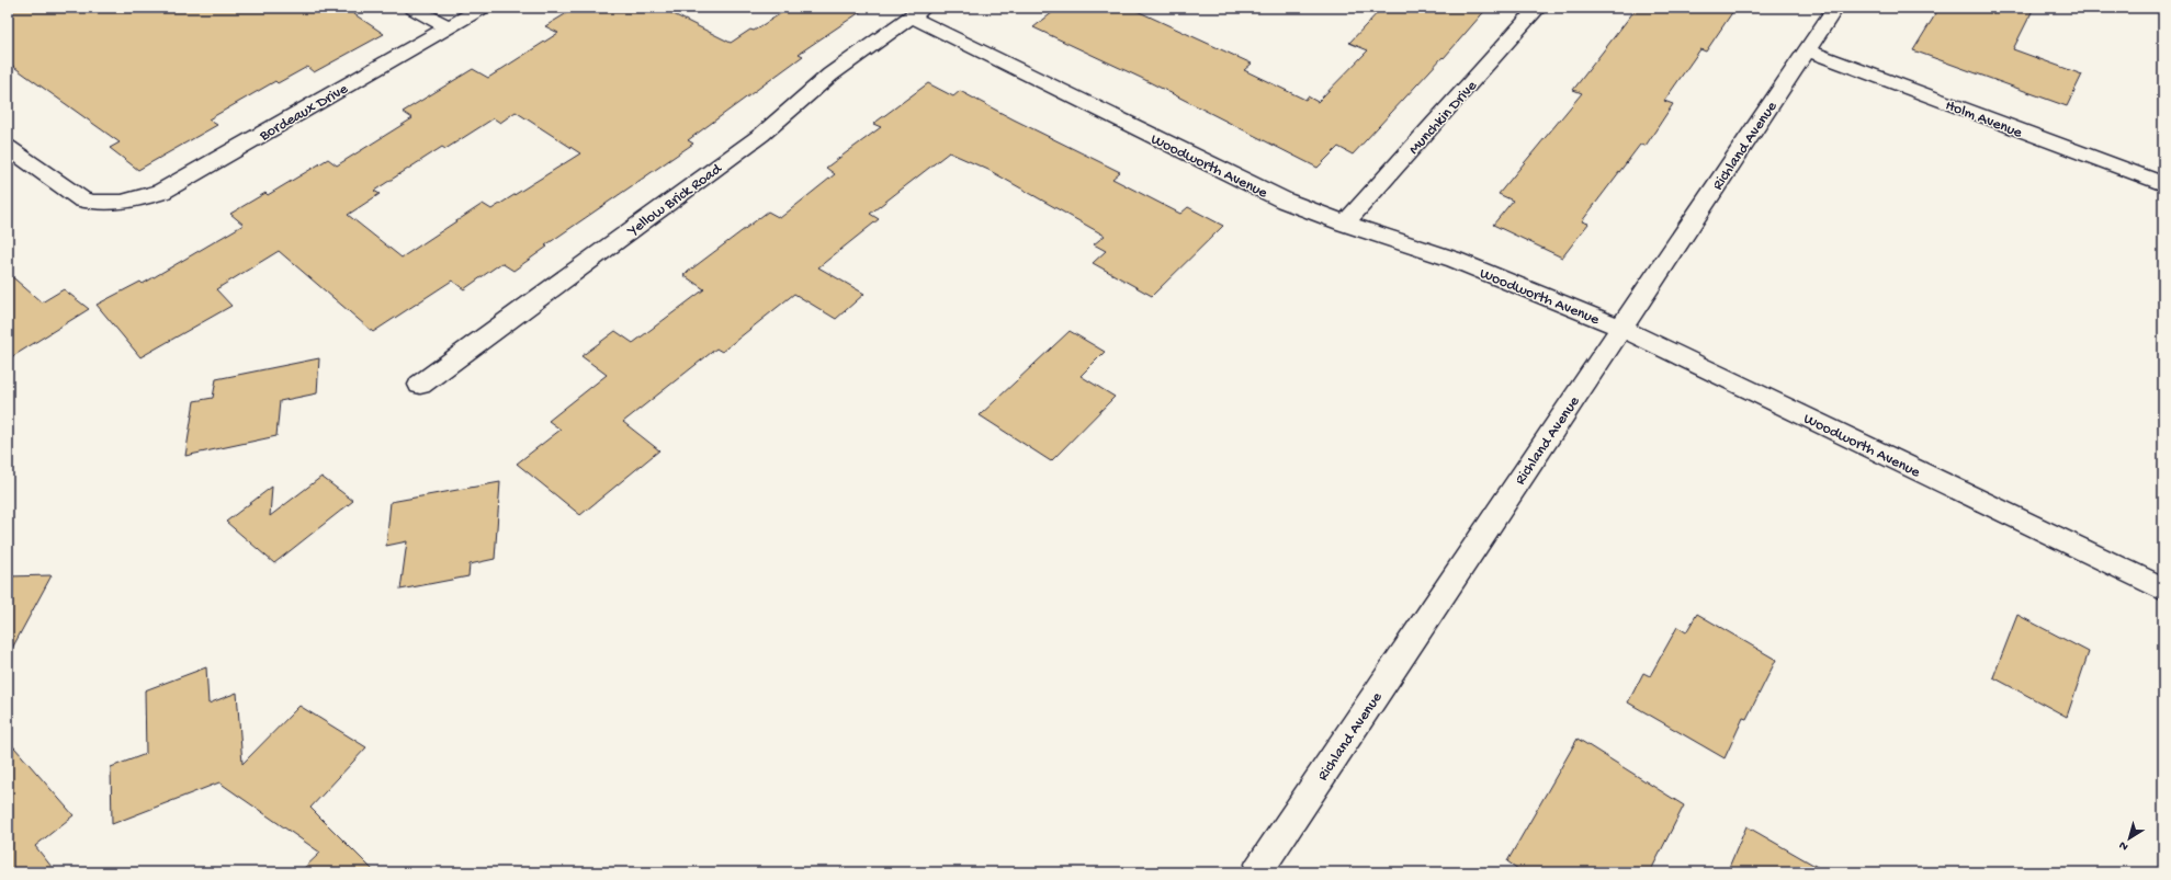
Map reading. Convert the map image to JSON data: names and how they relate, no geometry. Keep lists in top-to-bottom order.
{
  "streets": {
    "street": [
      "Bordeaux Drive",
      "Munchkin Drive",
      "Holm Avenue",
      "Richland Avenue",
      "Woodworth Avenue",
      "Yellow Brick Road"
    ]
  },
  "crossings": [
    ["Munchkin Drive", "Woodworth Avenue"],
    ["Holm Avenue", "Richland Avenue"],
    ["Richland Avenue", "Woodworth Avenue"],
    ["Woodworth Avenue", "Yellow Brick Road"]
  ],
  "north": "bottom left"
}
